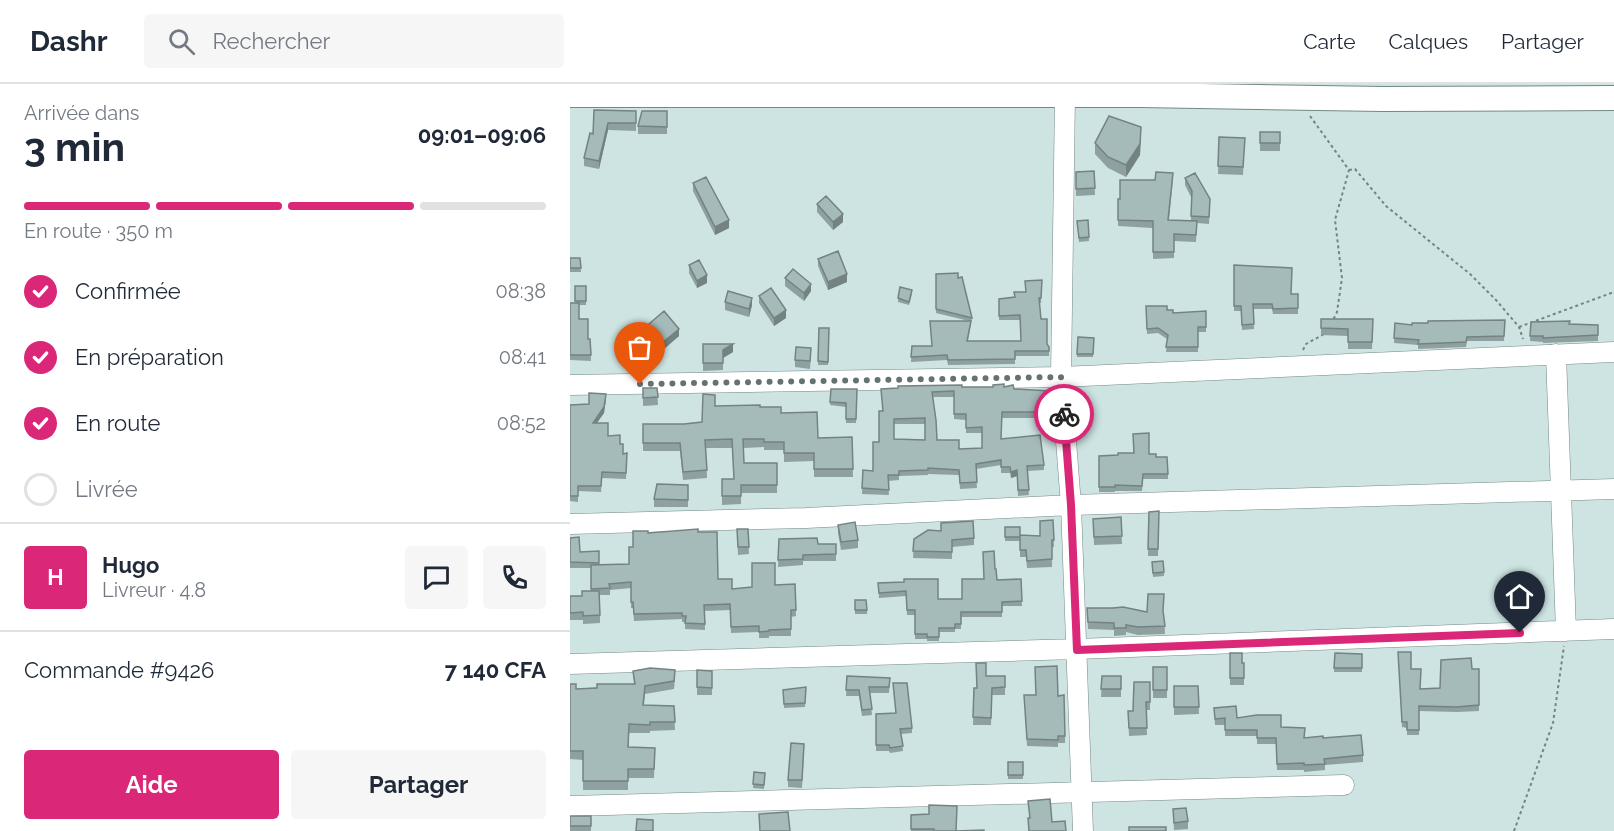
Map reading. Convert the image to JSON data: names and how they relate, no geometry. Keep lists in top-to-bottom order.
{
  "page": {
    "header": "Dashr",
    "search": "Rechercher",
    "nav": ["Carte", "Calques", "Partager"],
    "heading": ["3 min", "Arrivée dans", "09:01–09:06"],
    "panel": [
      "Hugo",
      "Livreur · 4.8",
      "Commande #9426",
      "7 140 CFA"
    ],
    "bar": "En route · 350 m",
    "list": [
      ["Confirmée", "08:38"],
      ["En préparation", "08:41"],
      ["En route", "08:52"],
      "Livrée"
    ],
    "round": "H",
    "buttons": ["Aide", "Partager"]
  }
}
